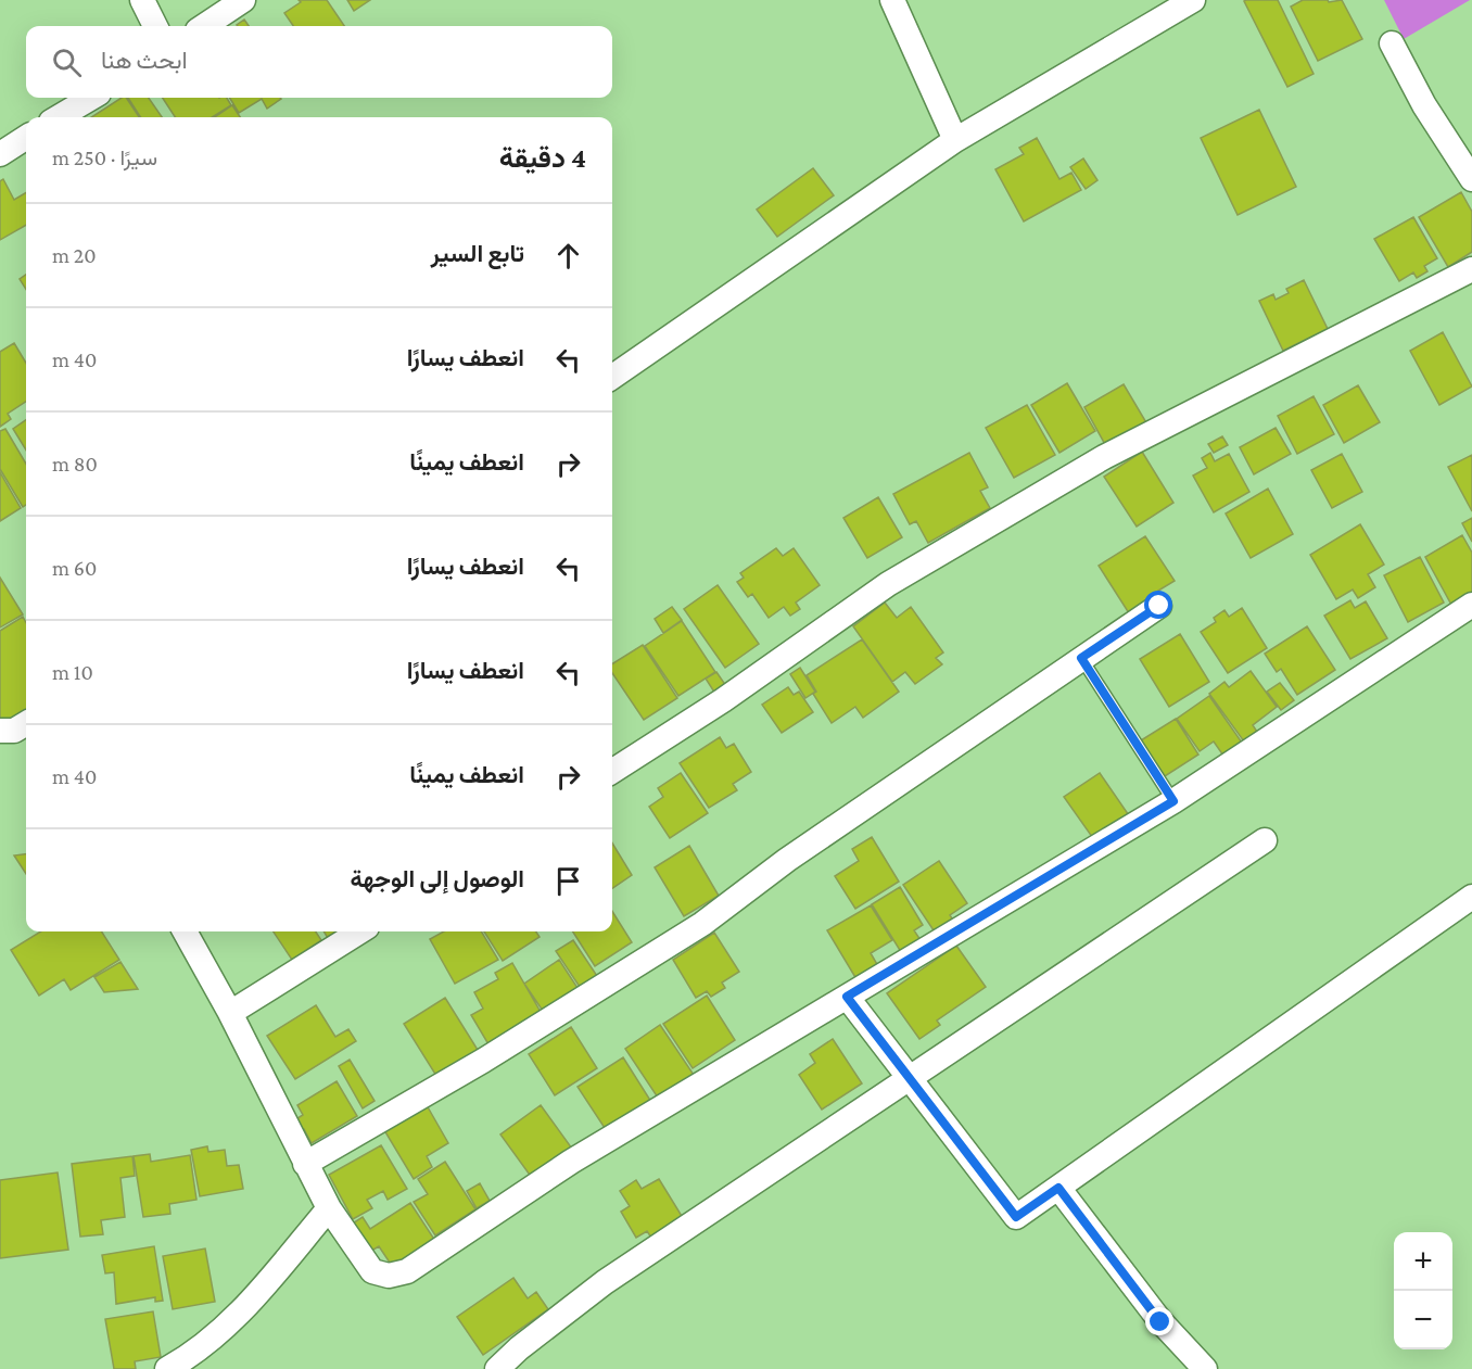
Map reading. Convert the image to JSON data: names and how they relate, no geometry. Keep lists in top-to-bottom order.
{
  "page": {
    "search": "ابحث هنا",
    "heading": ["4 دقيقة", "سيرًا · 250 m"],
    "list": [
      ["تابع السير", "20 m"],
      ["انعطف يسارًا", "40 m"],
      ["انعطف يمينًا", "80 m"],
      ["انعطف يسارًا", "60 m"],
      ["انعطف يسارًا", "10 m"],
      ["انعطف يمينًا", "40 m"],
      "الوصول إلى الوجهة"
    ],
    "map_buttons": ["+", "−"]
  }
}
